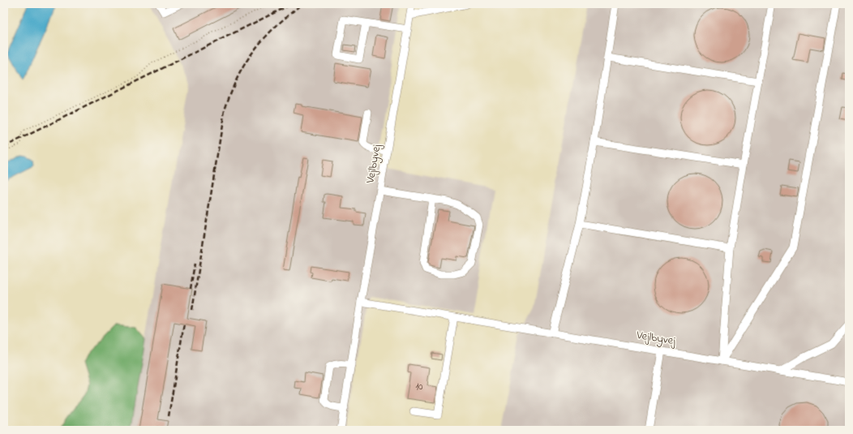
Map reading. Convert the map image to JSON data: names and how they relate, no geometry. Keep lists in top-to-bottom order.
{
  "streets": {
    "street": ["Vejlbyvej"]
  },
  "house_numbers": ["10"]
}
